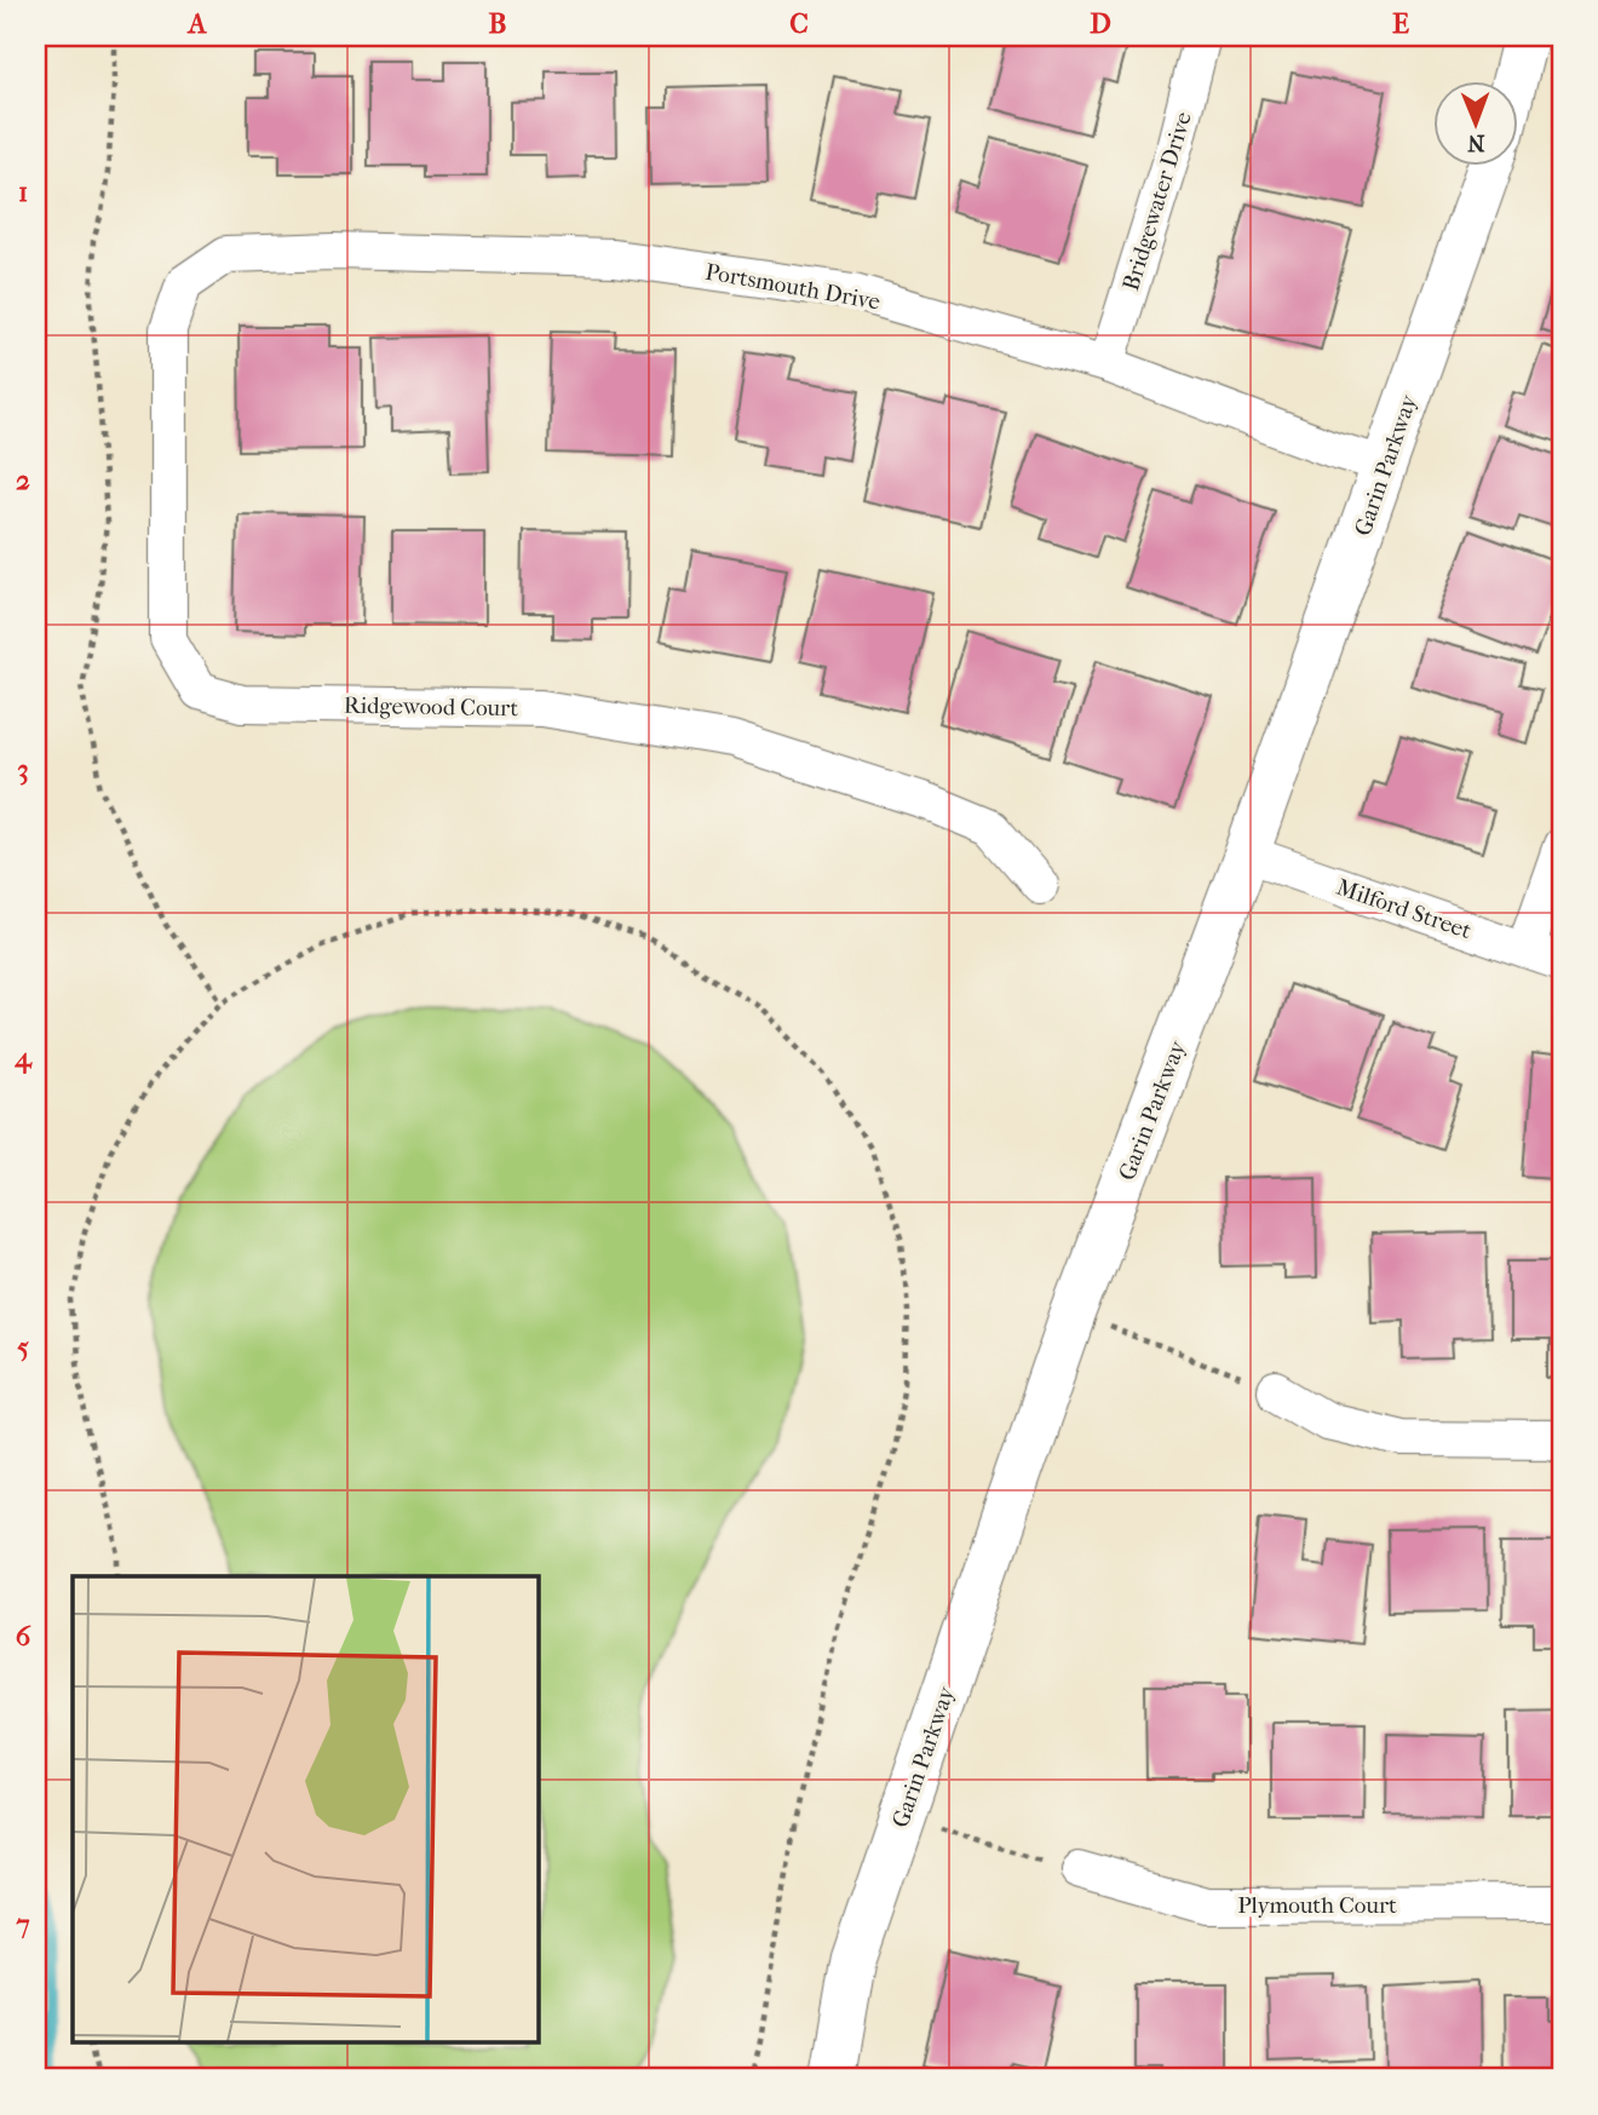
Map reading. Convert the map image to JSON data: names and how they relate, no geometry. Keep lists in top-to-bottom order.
{
  "streets": {
    "street": [
      "Bridgewater Drive",
      "Portsmouth Drive",
      "Garin Parkway",
      "Ridgewood Court",
      "Milford Street",
      "Plymouth Court"
    ]
  },
  "crossings": [
    ["Bridgewater Drive", "Portsmouth Drive"],
    ["Portsmouth Drive", "Garin Parkway"],
    ["Portsmouth Drive", "Ridgewood Court"],
    ["Garin Parkway", "Milford Street"]
  ],
  "north": "bottom",
  "grid": {
    "columns": [
      "A",
      "B",
      "C",
      "D",
      "E"
    ],
    "rows": [
      "1",
      "2",
      "3",
      "4",
      "5",
      "6",
      "7"
    ]
  }
}
